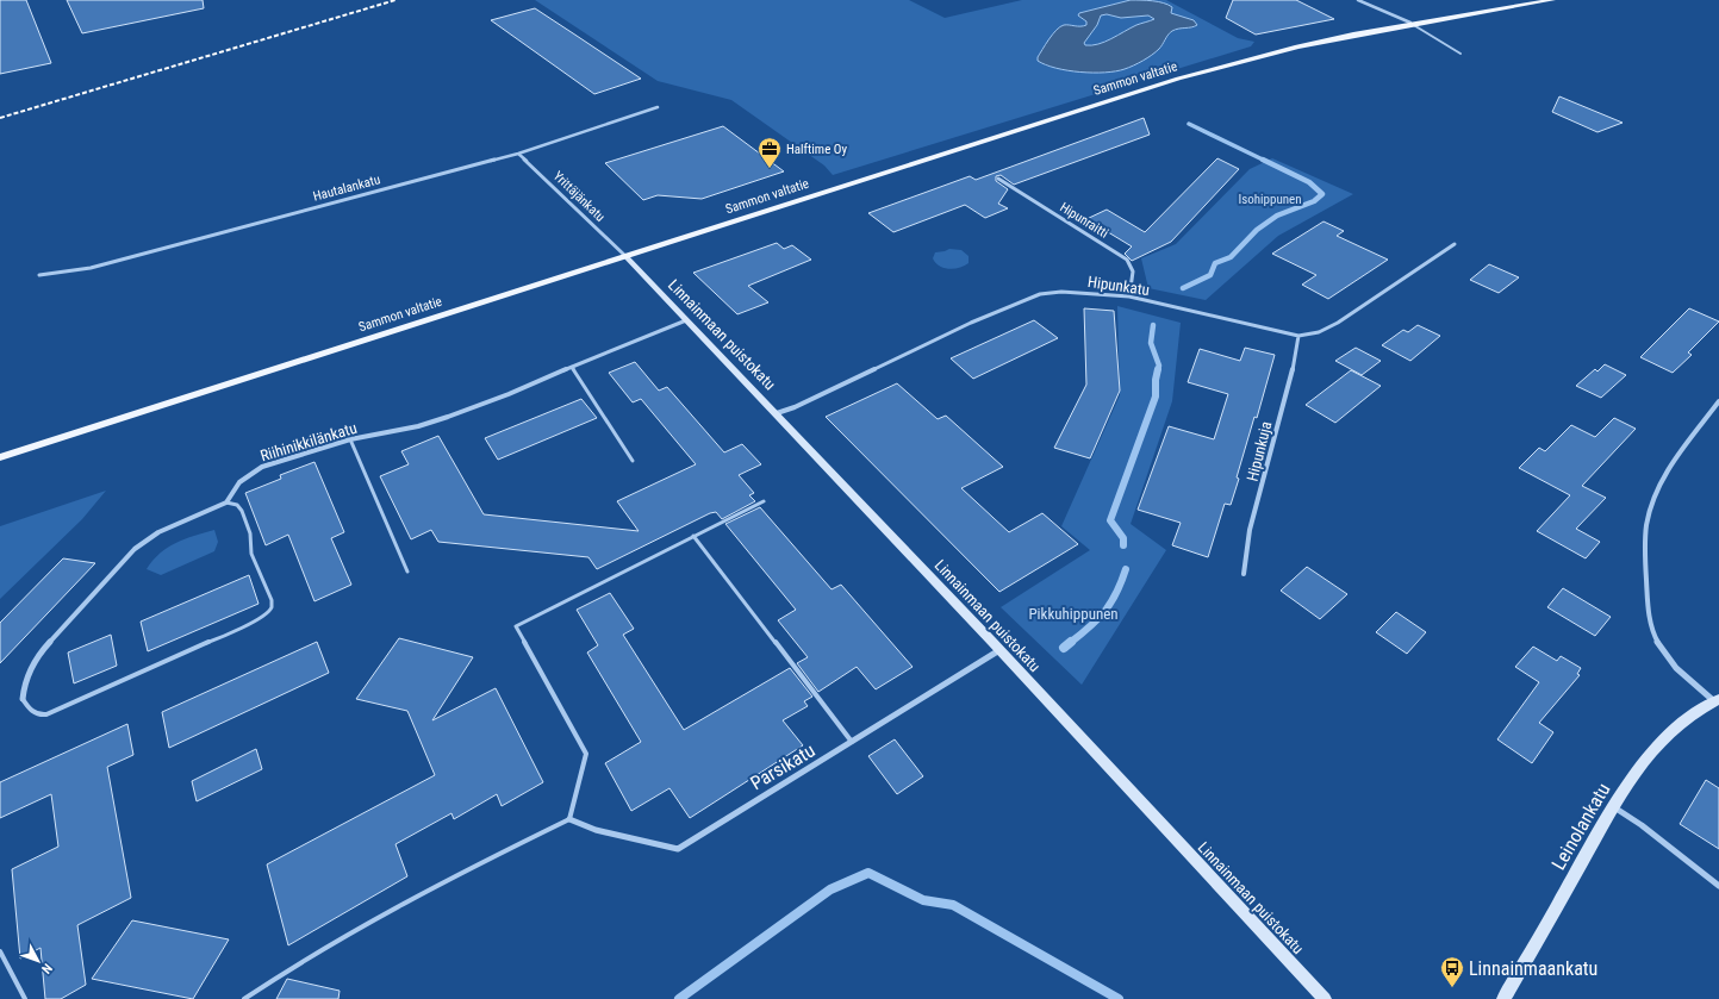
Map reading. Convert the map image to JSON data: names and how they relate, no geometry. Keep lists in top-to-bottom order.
{
  "streets": {
    "main road": ["Sammon valtatie"],
    "street": [
      "Hautalankatu",
      "Yrittäjänkatu",
      "Hipunraitti",
      "Hipunkatu",
      "Linnainmaan puistokatu",
      "Riihinikkilänkatu",
      "Hipunkuja",
      "Parsikatu",
      "Leinolankatu"
    ]
  },
  "crossings": [
    ["Sammon valtatie", "Yrittäjänkatu"],
    ["Sammon valtatie", "Linnainmaan puistokatu"],
    ["Hautalankatu", "Yrittäjänkatu"],
    ["Yrittäjänkatu", "Linnainmaan puistokatu"],
    ["Hipunraitti", "Hipunkatu"],
    ["Hipunkatu", "Linnainmaan puistokatu"],
    ["Hipunkatu", "Hipunkuja"],
    ["Linnainmaan puistokatu", "Riihinikkilänkatu"],
    ["Linnainmaan puistokatu", "Parsikatu"]
  ],
  "parks": ["Isohippunen", "Pikkuhippunen"],
  "places": {
    "office": ["Halftime Oy"],
    "bus stop": ["Linnainmaankatu"]
  },
  "north": "bottom right"
}
